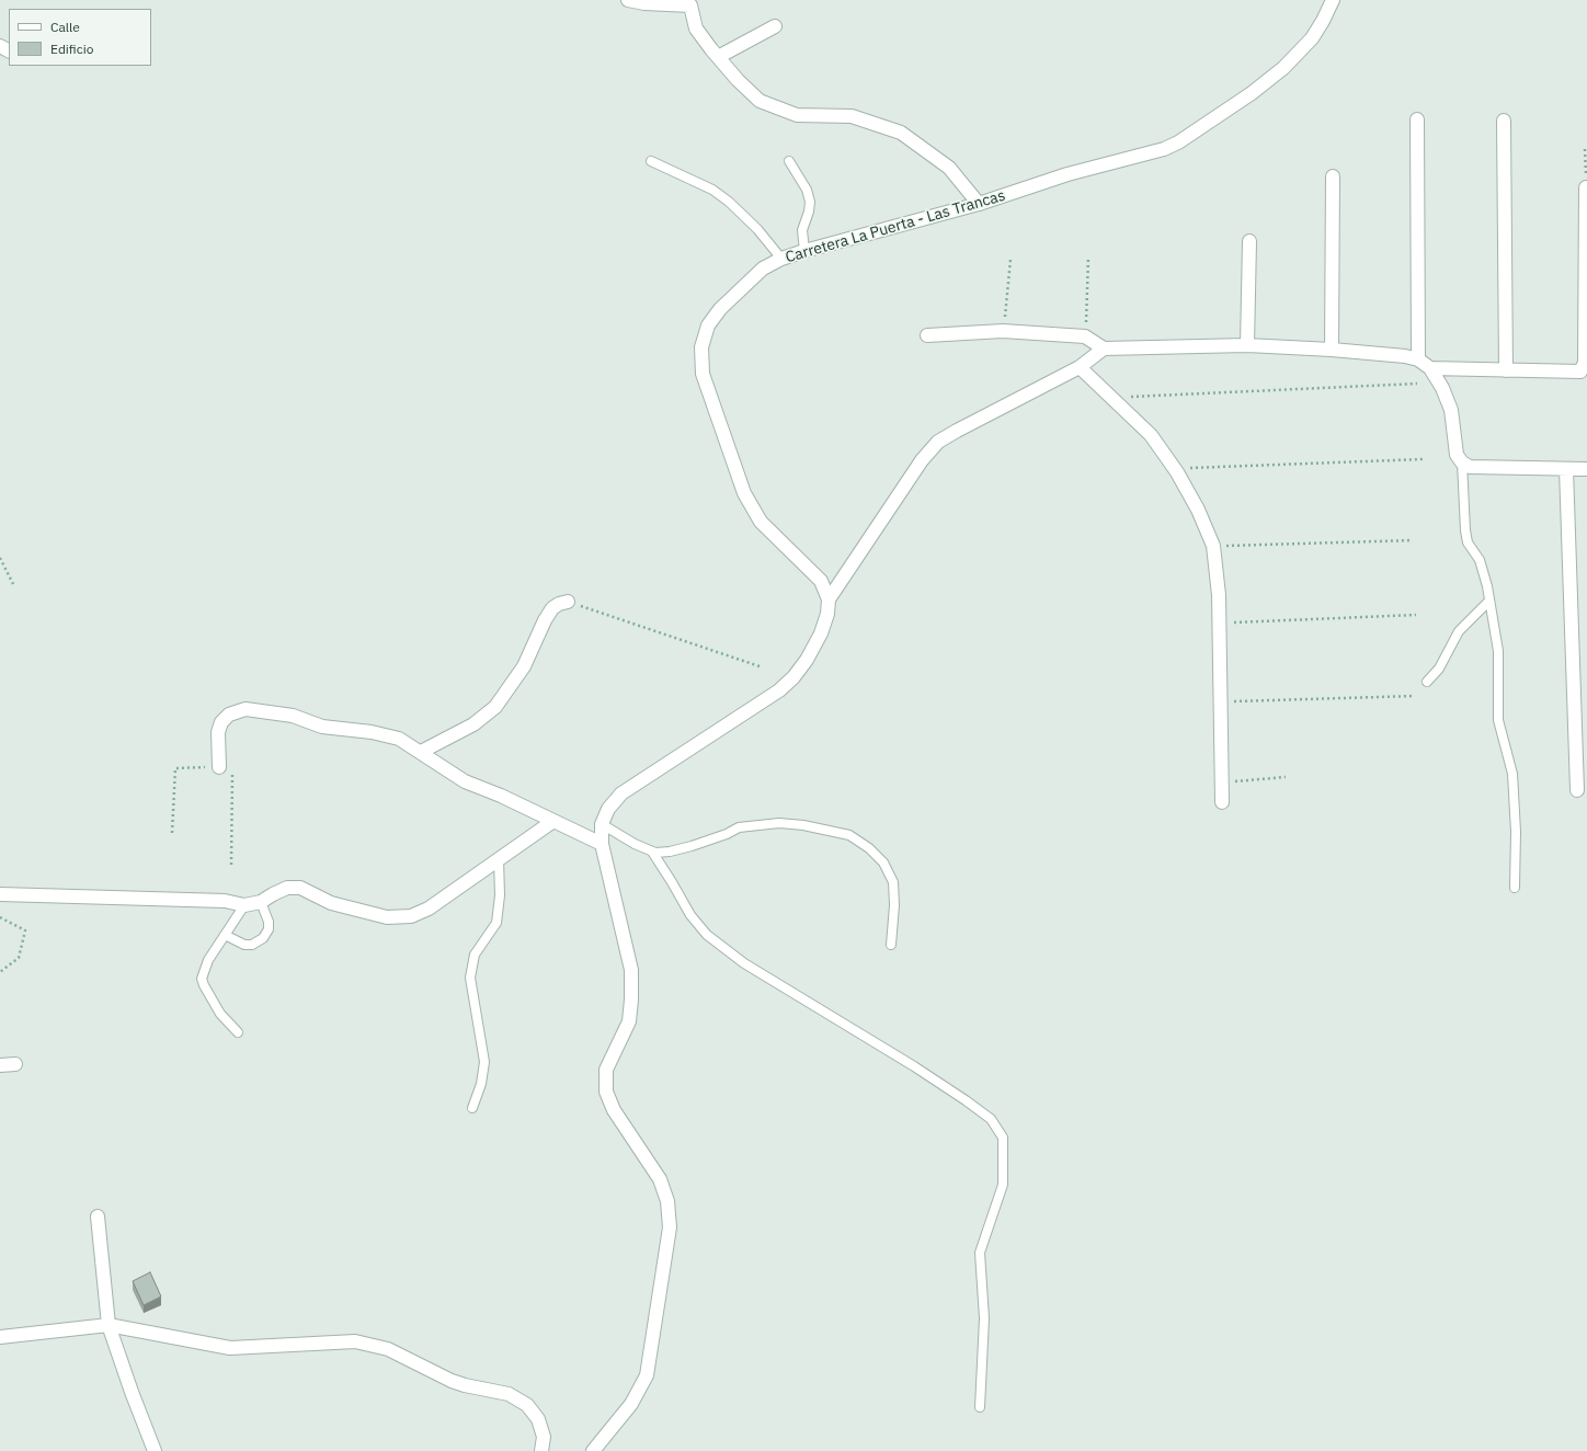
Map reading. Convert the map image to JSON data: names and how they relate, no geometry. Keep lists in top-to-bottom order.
{
  "streets": {
    "street": ["Carretera La Puerta - Las Trancas"]
  },
  "legend": ["Calle", "Edificio"]
}
